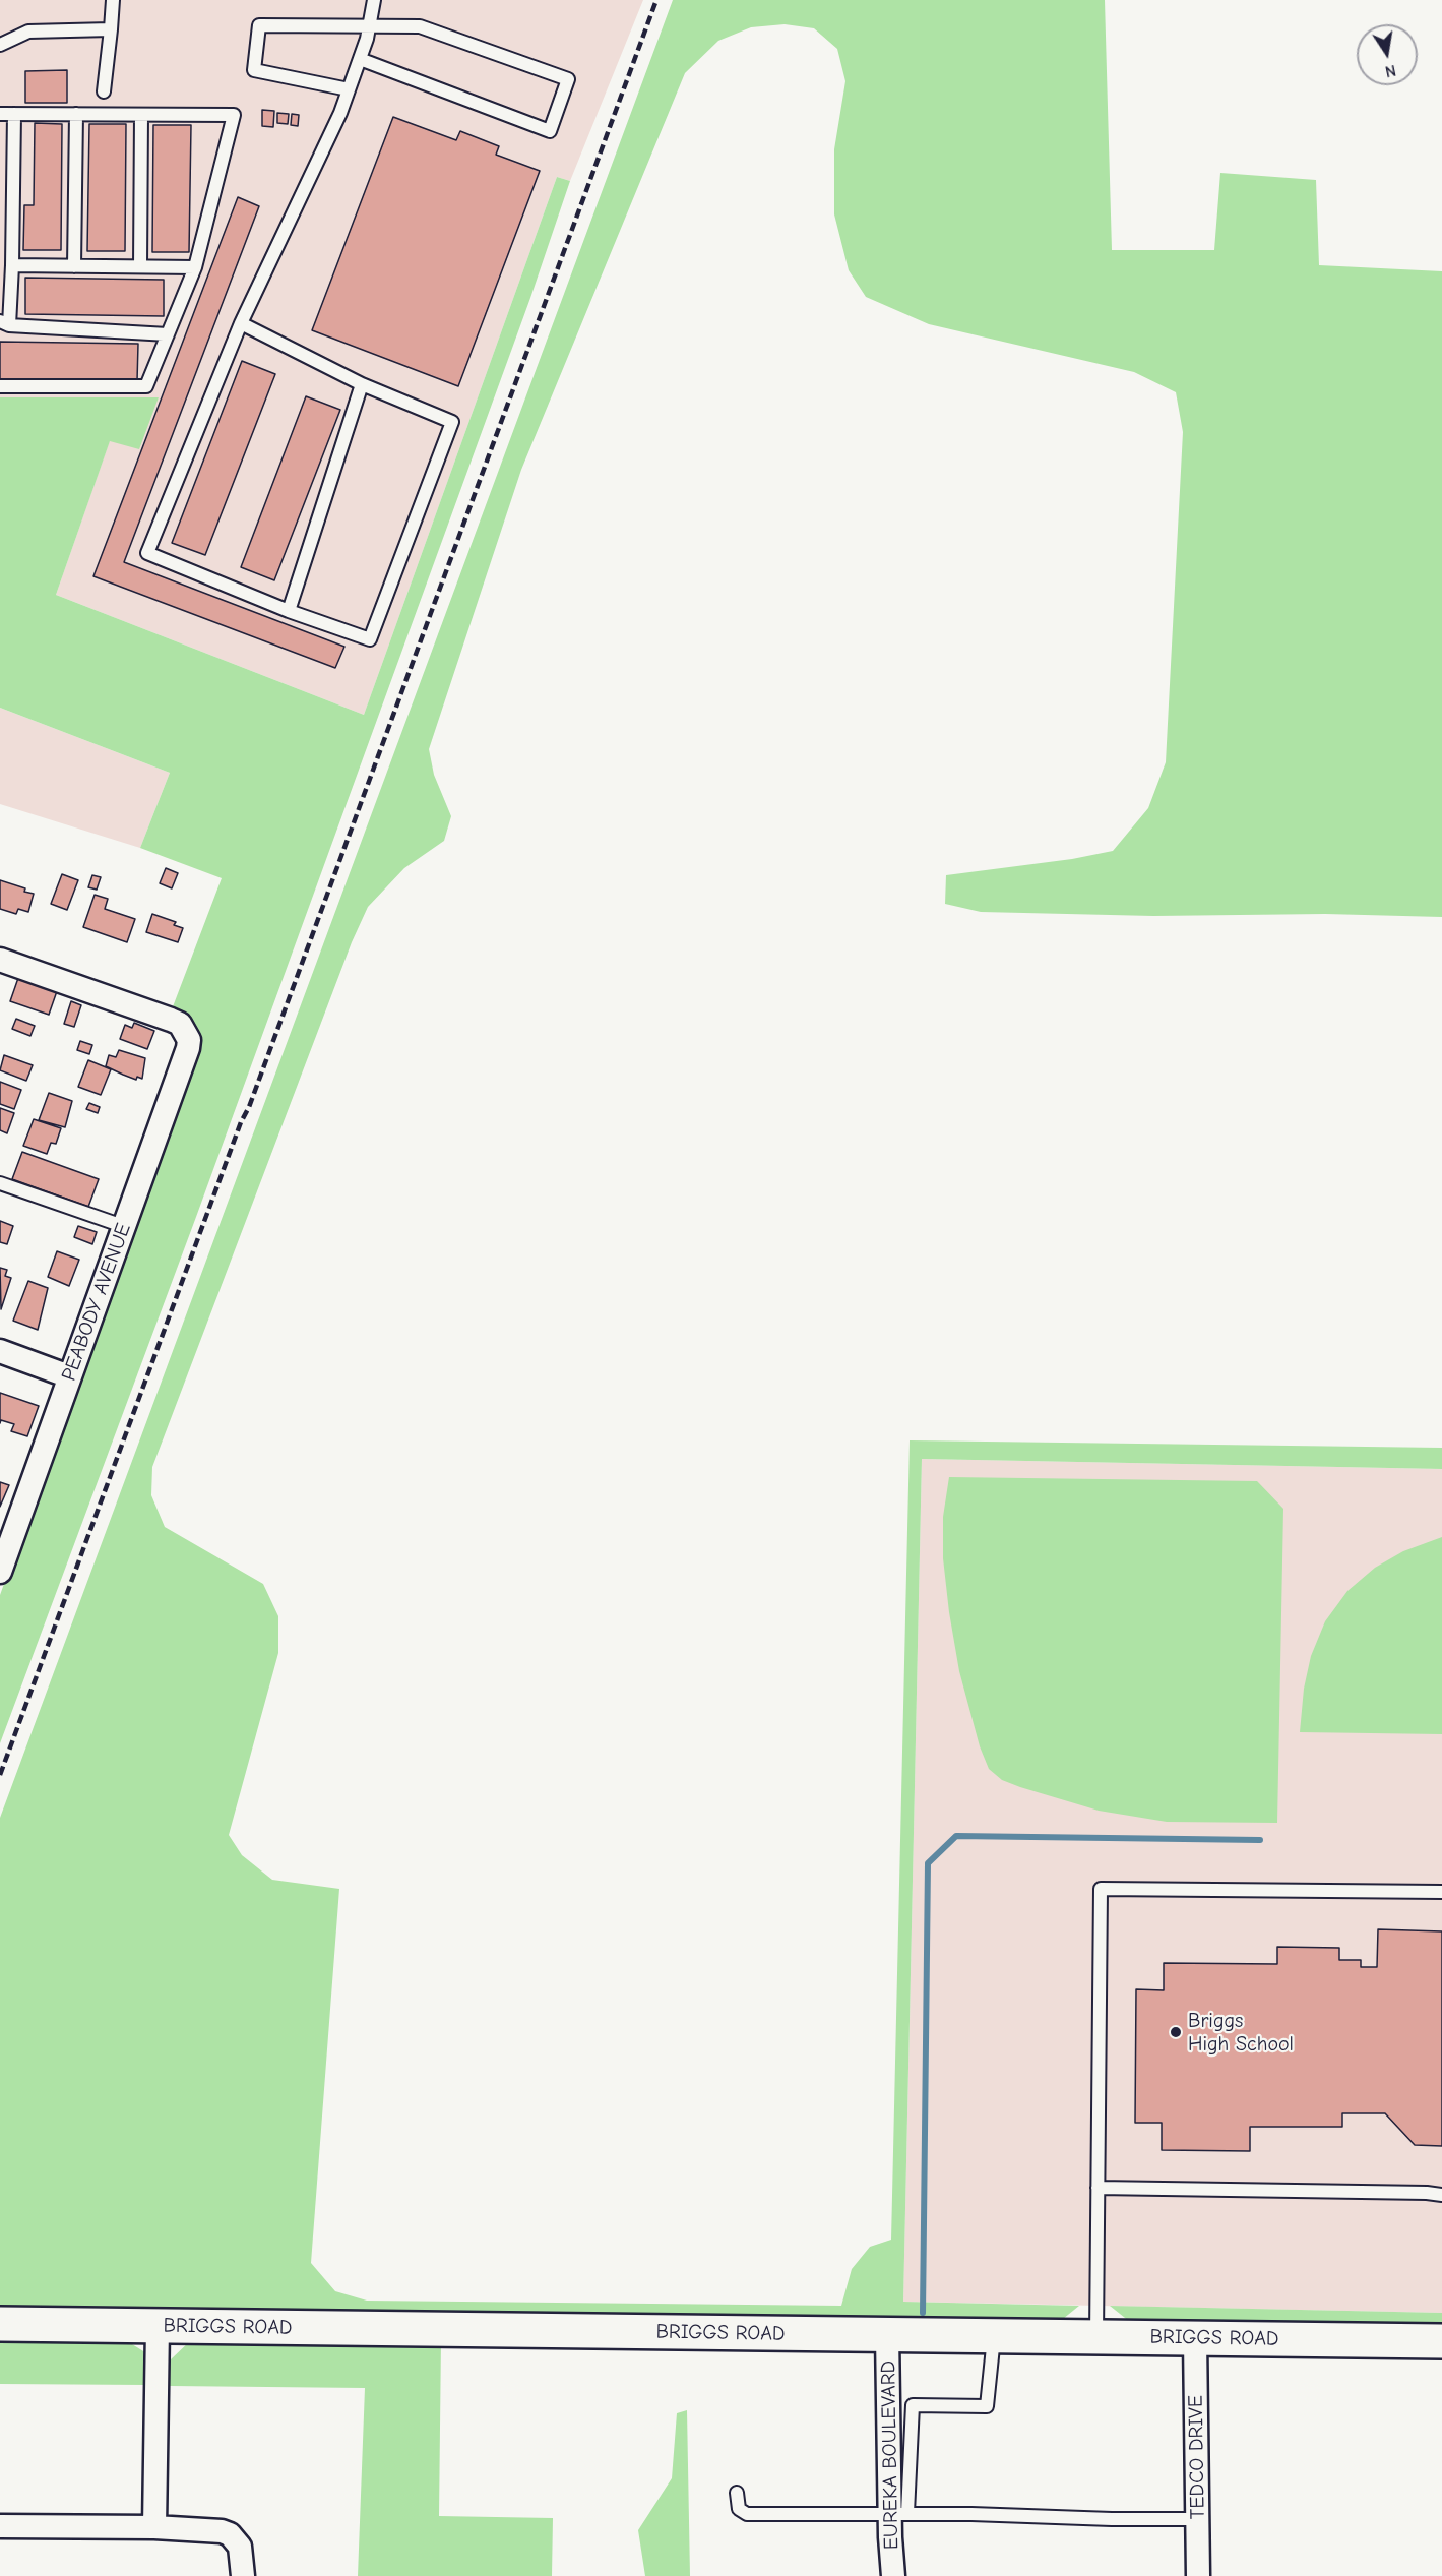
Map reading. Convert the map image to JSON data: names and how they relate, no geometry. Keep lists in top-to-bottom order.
{
  "streets": {
    "street": [
      "PEABODY AVENUE",
      "BRIGGS ROAD",
      "EUREKA BOULEVARD",
      "TEDCO DRIVE"
    ]
  },
  "crossings": [
    ["BRIGGS ROAD", "EUREKA BOULEVARD"],
    ["BRIGGS ROAD", "TEDCO DRIVE"]
  ],
  "places": ["Briggs High School"],
  "north": "bottom"
}
